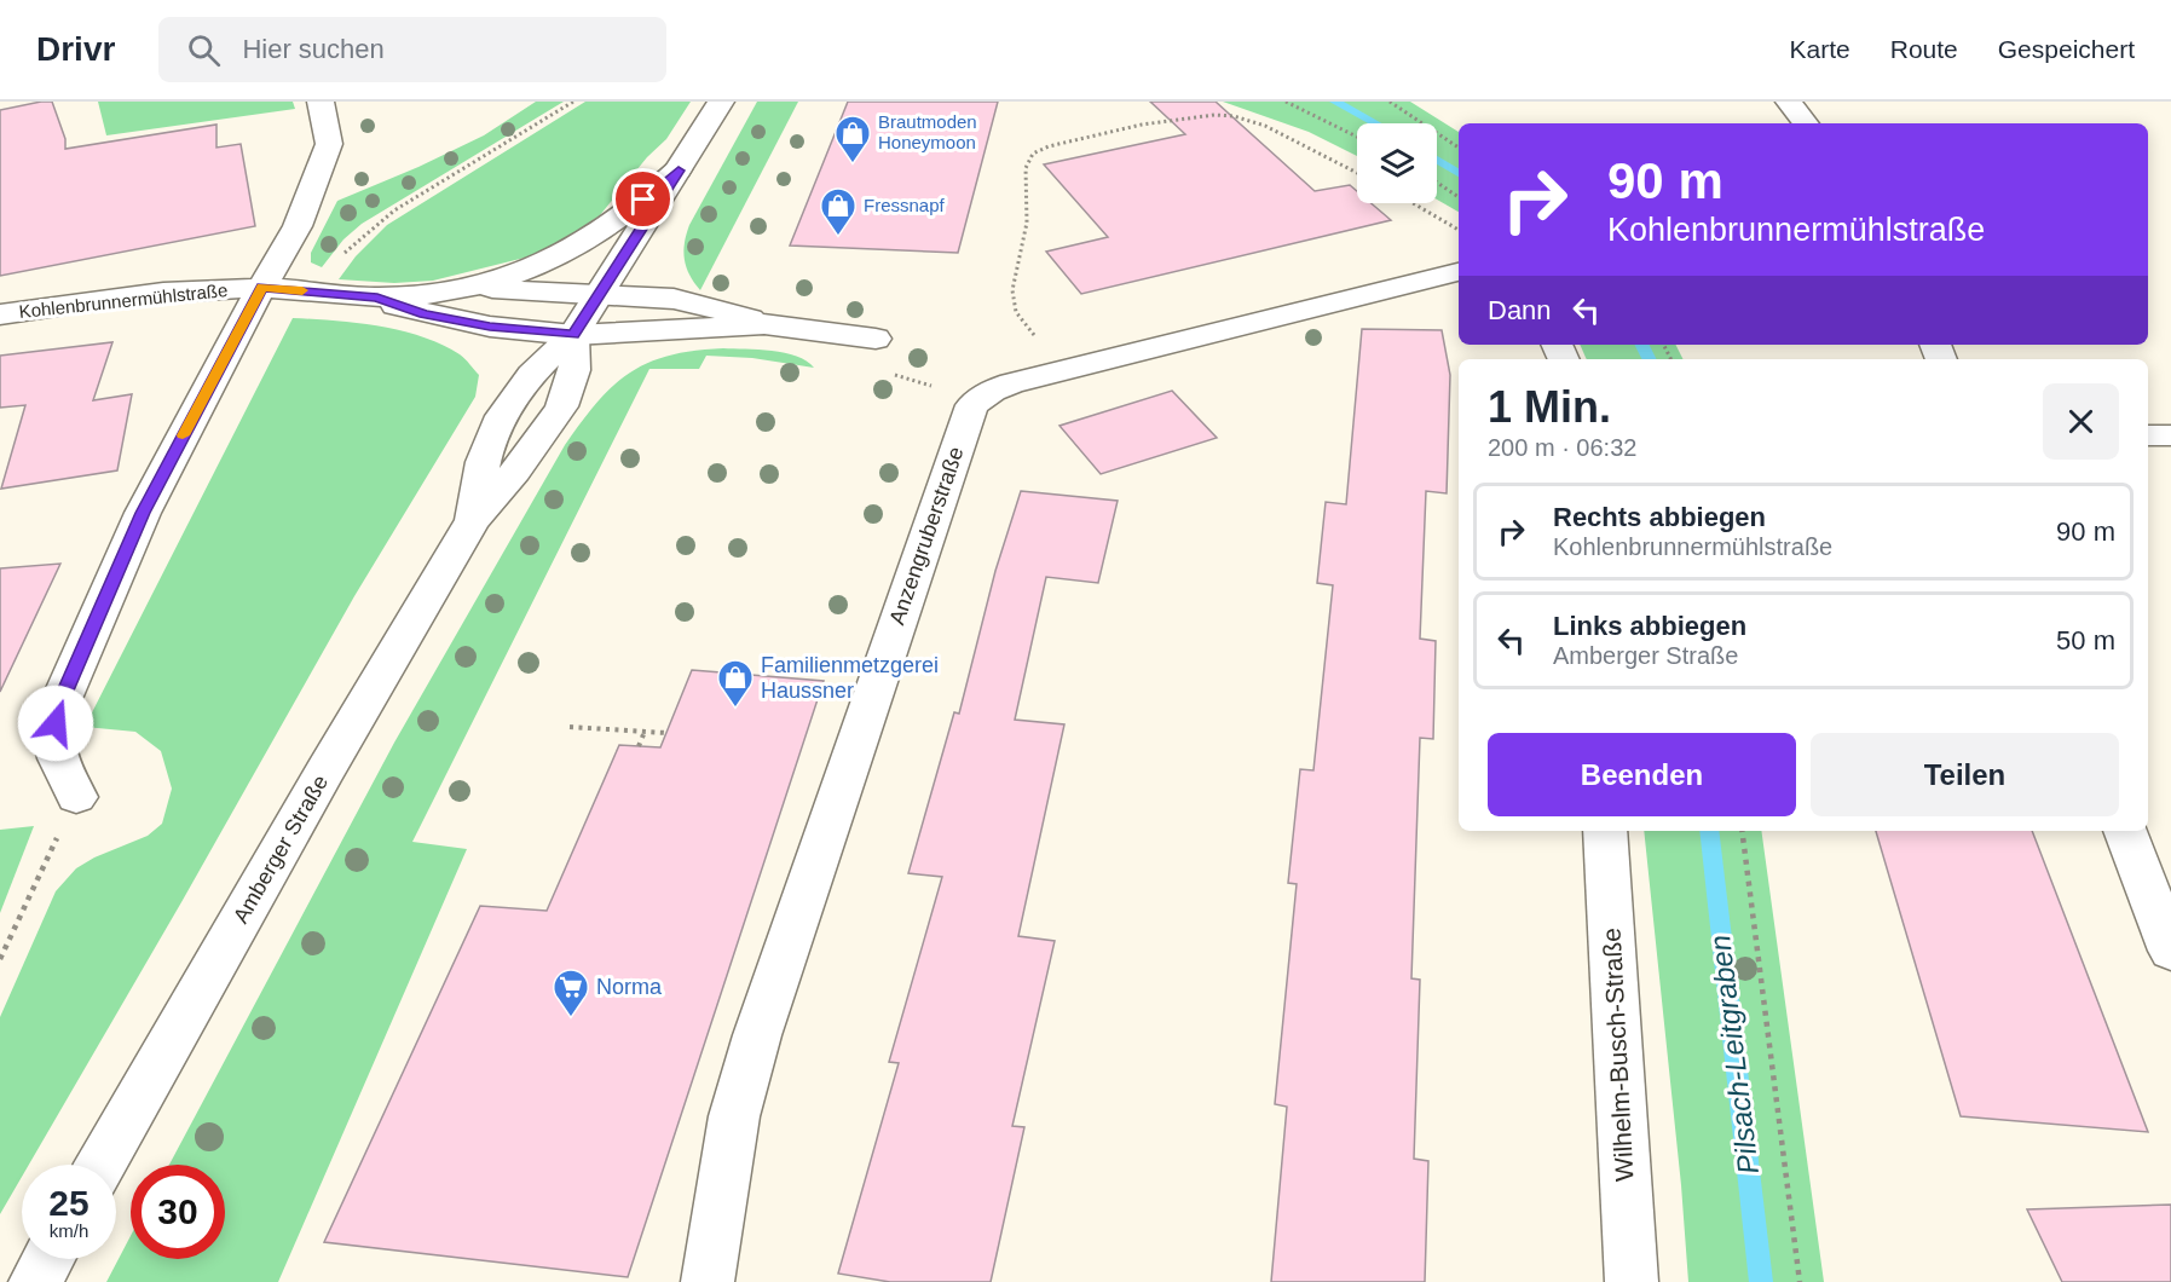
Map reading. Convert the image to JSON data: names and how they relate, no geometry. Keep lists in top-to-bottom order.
{
  "streets": {
    "street": [
      "Kohlenbrunnermühlstraße",
      "Anzengruberstraße",
      "Amberger Straße",
      "Wilhelm-Busch-Straße"
    ]
  },
  "crossings": [
    ["Kohlenbrunnermühlstraße", "Amberger Straße"]
  ],
  "water": ["Pilsach-Leitgraben"],
  "places": {
    "shop": ["Brautmoden Honeymoon", "Fressnapf", "Familienmetzgerei Haussner"],
    "supermarket": ["Norma"]
  },
  "page": {
    "header": "Drivr",
    "search": "Hier suchen",
    "nav": ["Karte", "Route", "Gespeichert"],
    "turn": ["90 m", "Kohlenbrunnermühlstraße"],
    "then": "Dann",
    "heading": ["1 Min.", "200 m · 06:32"],
    "list": [
      {
        "name": "Rechts abbiegen",
        "note": "Kohlenbrunnermühlstraße",
        "value": "90 m"
      },
      {
        "name": "Links abbiegen",
        "note": "Amberger Straße",
        "value": "50 m"
      }
    ],
    "buttons": ["Beenden", "Teilen"],
    "speed": "25 km/h",
    "limit": "30"
  }
}
